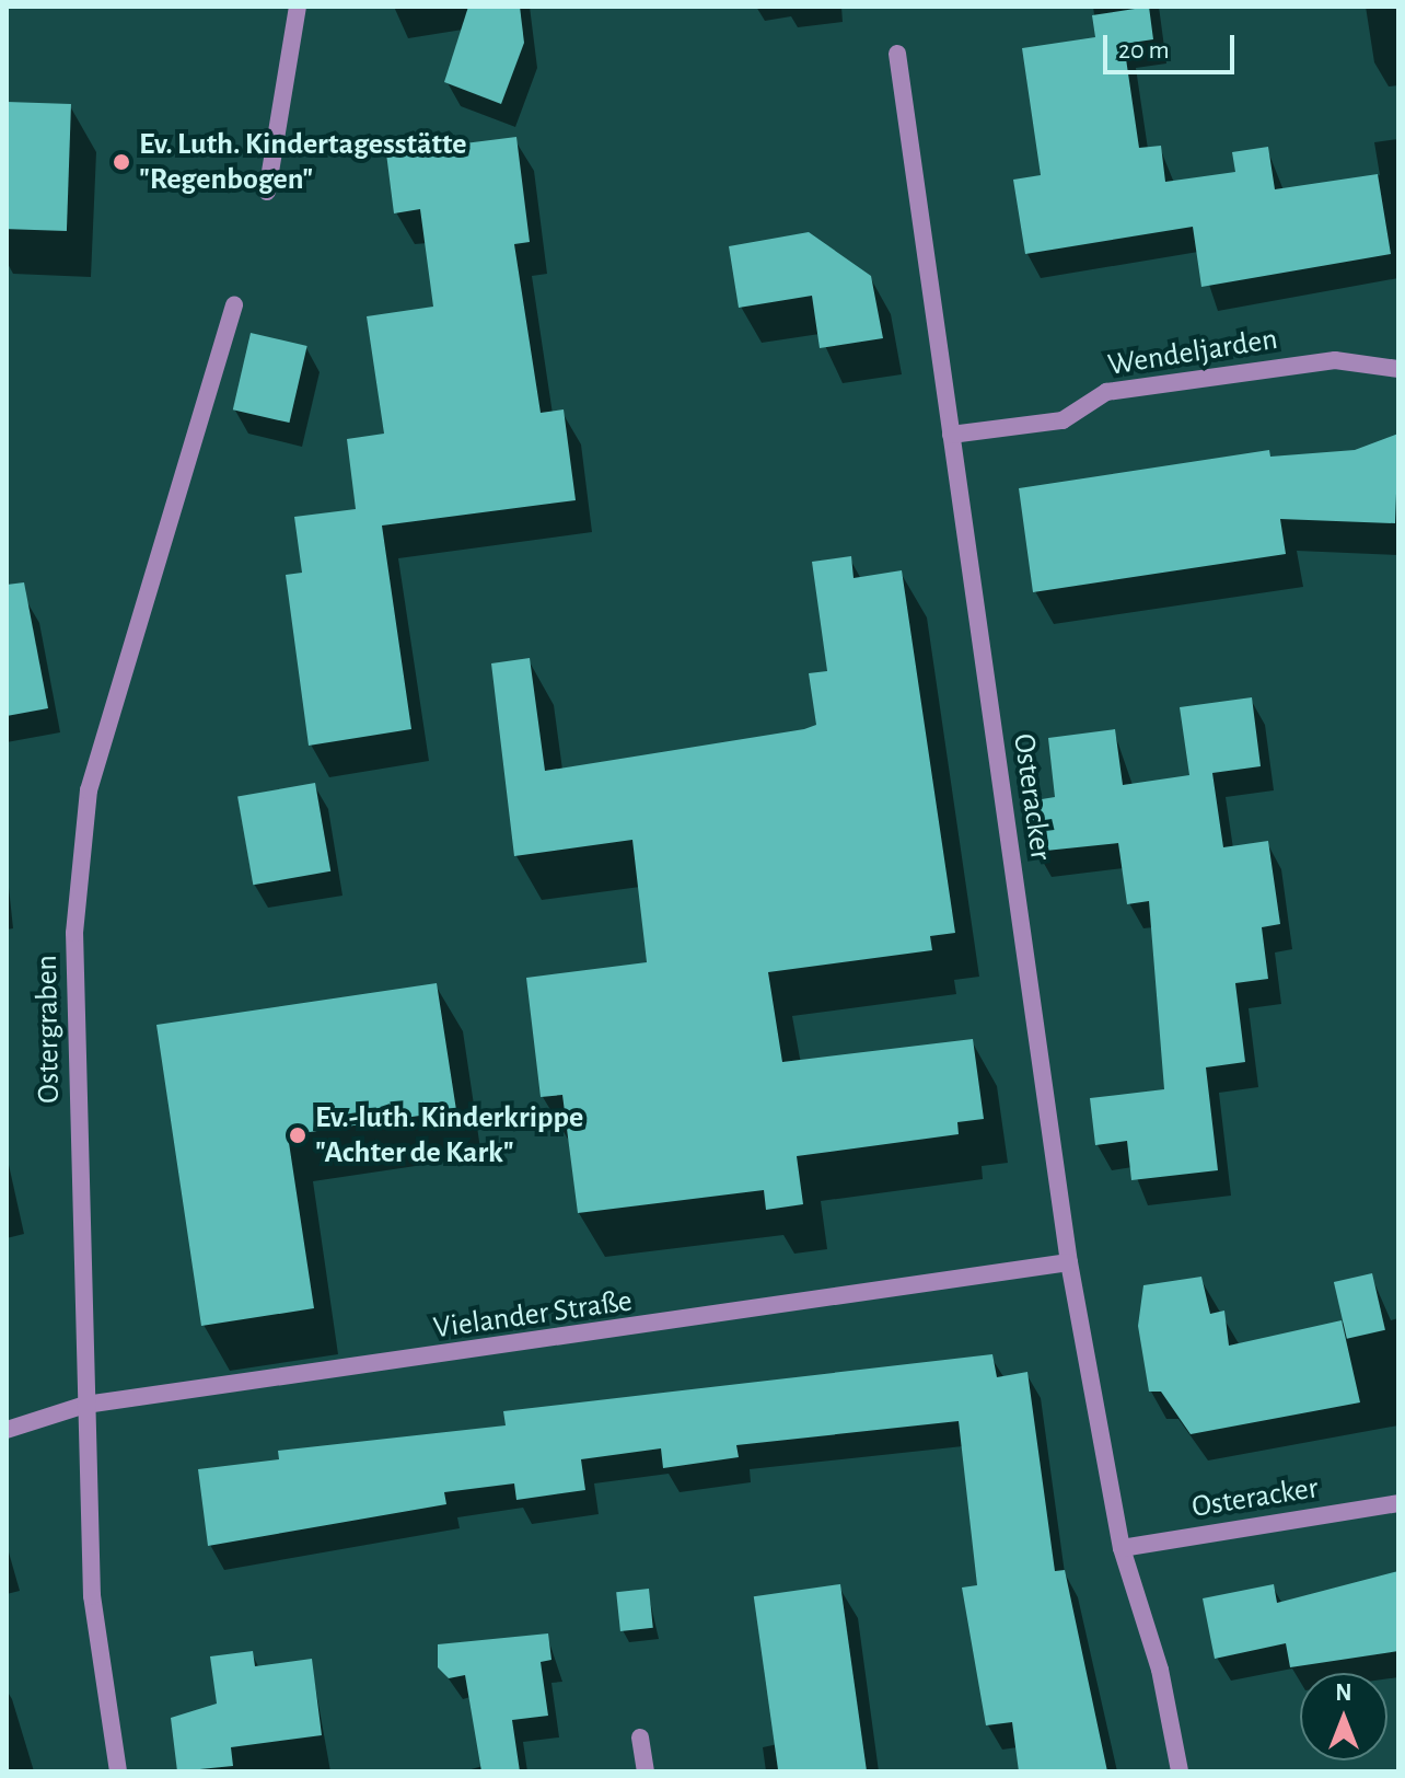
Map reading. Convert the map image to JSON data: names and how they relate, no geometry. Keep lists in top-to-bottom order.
{
  "streets": {
    "street": [
      "Wendeljarden",
      "Osteracker",
      "Ostergraben",
      "Vielander Straße"
    ]
  },
  "crossings": [
    ["Wendeljarden", "Osteracker"],
    ["Osteracker", "Vielander Straße"],
    ["Ostergraben", "Vielander Straße"]
  ],
  "places": ["Ev. Luth. Kindertagesstätte \"Regenbogen\"", "Ev.-luth. Kinderkrippe \"Achter de Kark\""],
  "scale_bar": "20 m",
  "north": "top"
}
